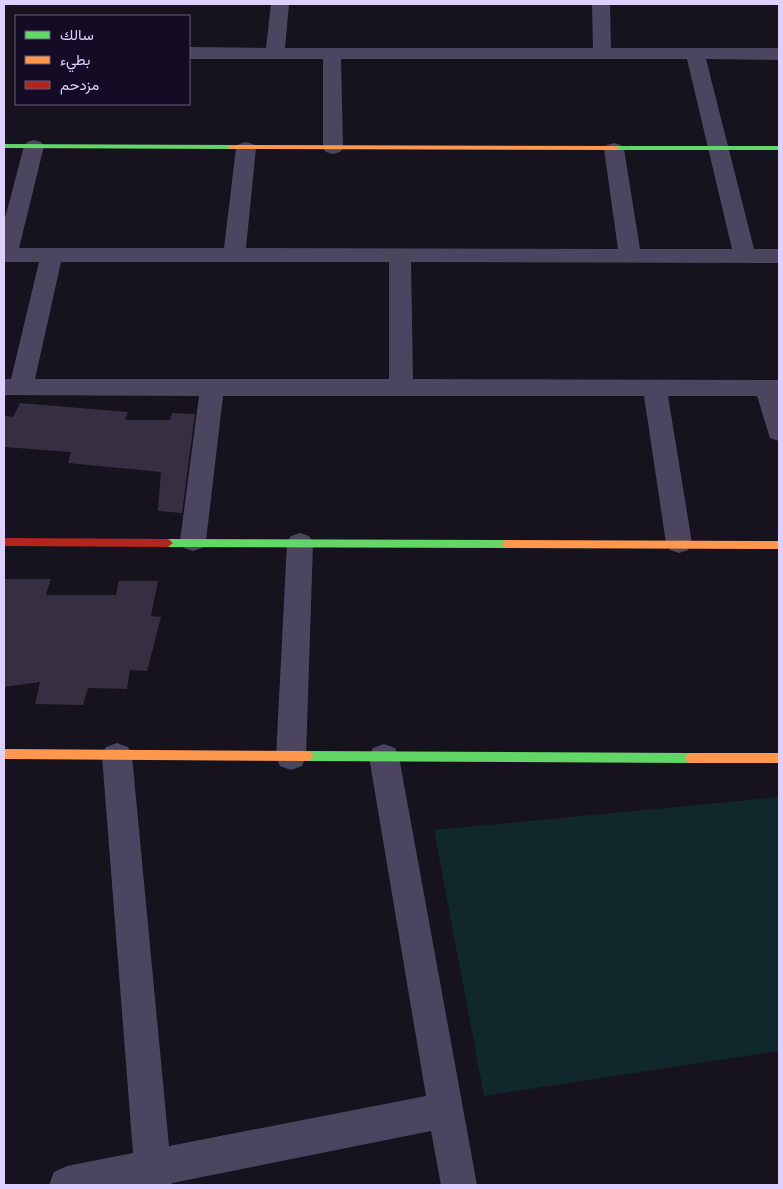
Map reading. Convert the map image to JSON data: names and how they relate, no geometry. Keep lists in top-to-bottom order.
{
  "legend": ["سالك", "بطيء", "مزدحم"]
}
